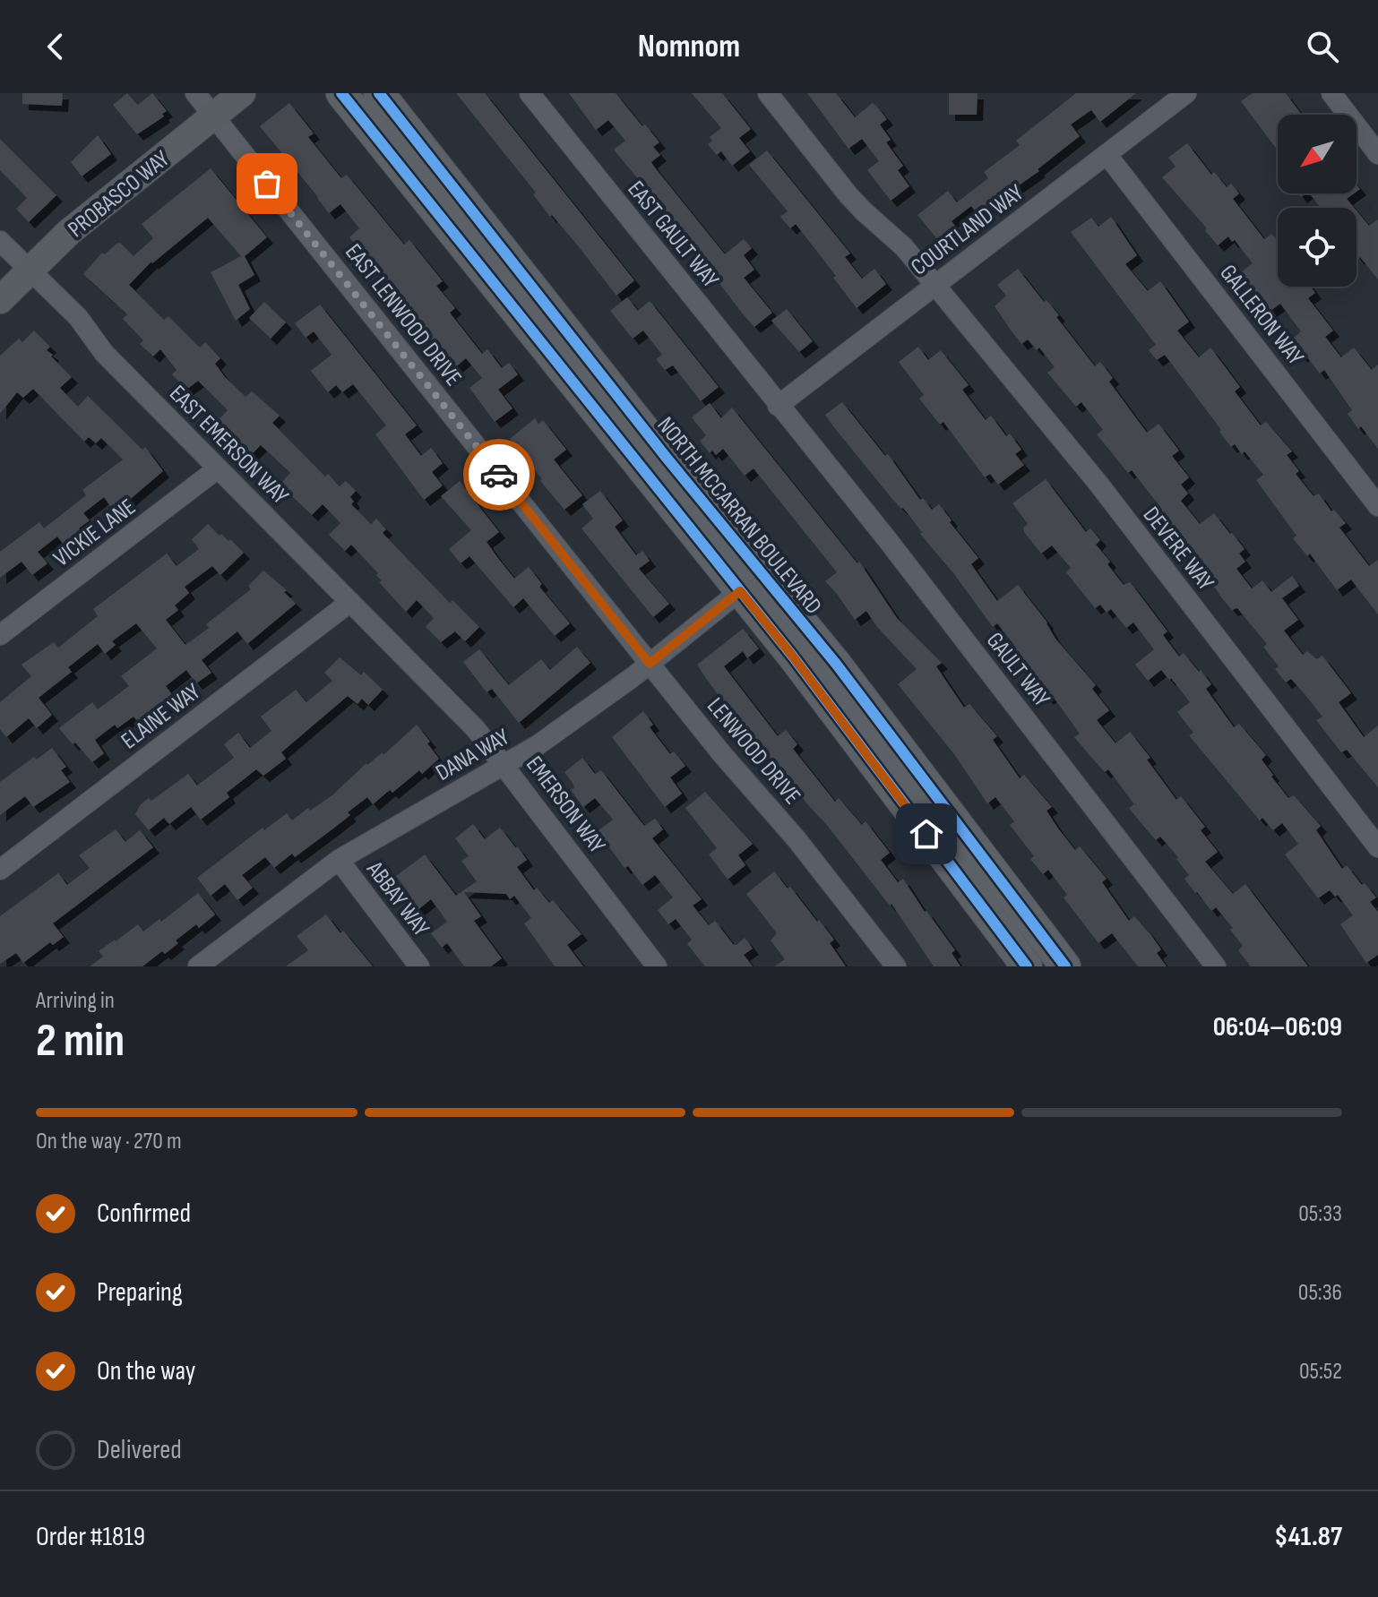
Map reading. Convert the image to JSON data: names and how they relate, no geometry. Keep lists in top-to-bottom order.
{
  "streets": {
    "main road": ["NORTH MCCARRAN BOULEVARD"],
    "street": [
      "PROBASCO WAY",
      "COURTLAND WAY",
      "EAST GAULT WAY",
      "EAST LENWOOD DRIVE",
      "GALLERON WAY",
      "EAST EMERSON WAY",
      "VICKIE LANE",
      "DEVERE WAY",
      "GAULT WAY",
      "ELAINE WAY",
      "LENWOOD DRIVE",
      "DANA WAY",
      "EMERSON WAY",
      "ABBAY WAY"
    ]
  },
  "crossings": [
    ["PROBASCO WAY", "EAST LENWOOD DRIVE"],
    ["PROBASCO WAY", "EAST EMERSON WAY"],
    ["COURTLAND WAY", "EAST GAULT WAY"],
    ["COURTLAND WAY", "GALLERON WAY"],
    ["COURTLAND WAY", "DEVERE WAY"],
    ["COURTLAND WAY", "GAULT WAY"],
    ["EAST GAULT WAY", "GAULT WAY"],
    ["EAST LENWOOD DRIVE", "LENWOOD DRIVE"],
    ["EAST EMERSON WAY", "VICKIE LANE"],
    ["EAST EMERSON WAY", "ELAINE WAY"],
    ["EAST EMERSON WAY", "EMERSON WAY"],
    ["NORTH MCCARRAN BOULEVARD", "DANA WAY"],
    ["LENWOOD DRIVE", "DANA WAY"],
    ["DANA WAY", "EMERSON WAY"],
    ["DANA WAY", "ABBAY WAY"]
  ],
  "north": "bottom left",
  "page": {
    "header": "Nomnom",
    "heading": ["2 min", "Arriving in", "06:04–06:09"],
    "panel": ["Order #1819", "$41.87"],
    "bar": "On the way · 270 m",
    "list": [
      ["Confirmed", "05:33"],
      ["Preparing", "05:36"],
      ["On the way", "05:52"],
      "Delivered"
    ]
  }
}
